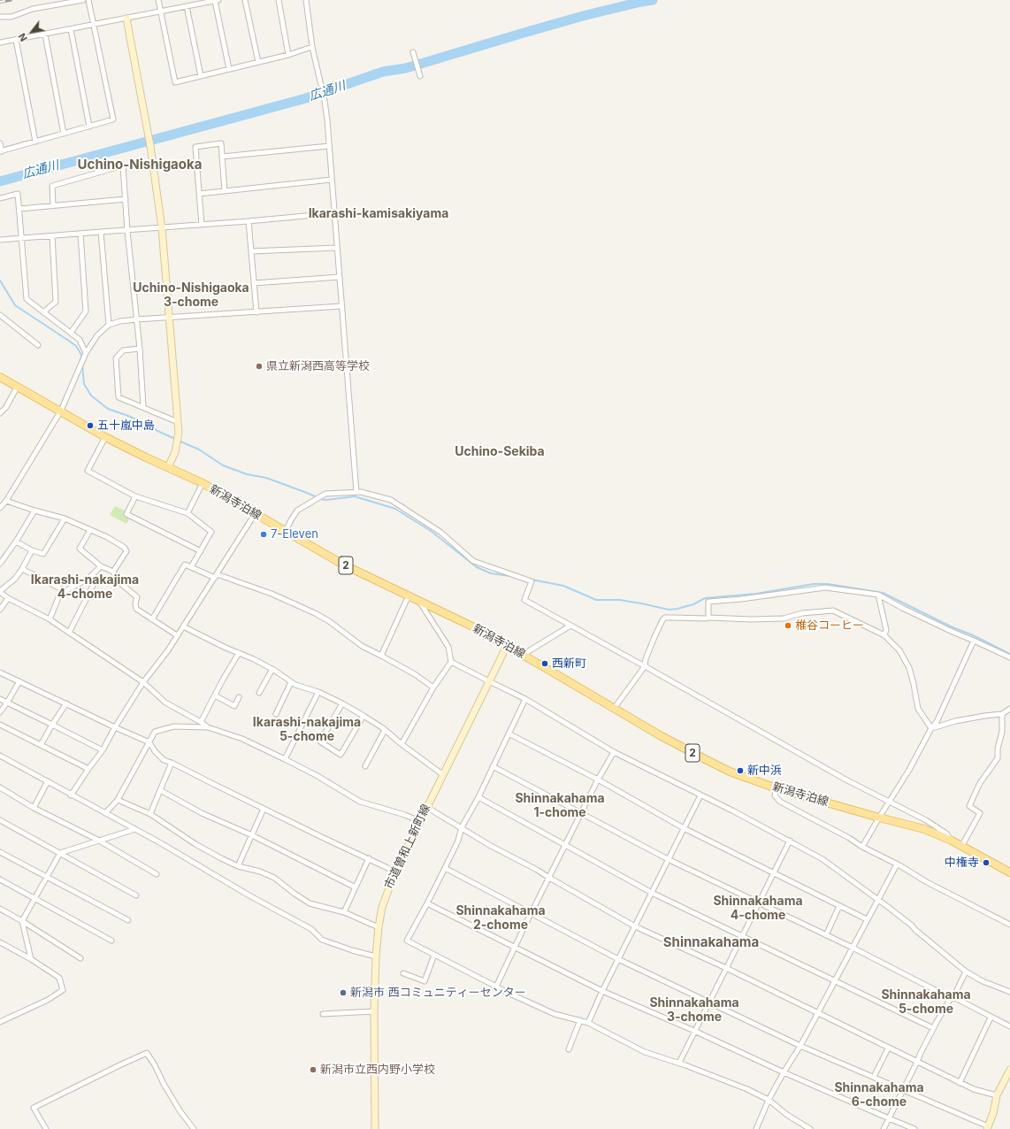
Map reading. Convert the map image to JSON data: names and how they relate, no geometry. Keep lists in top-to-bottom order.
{
  "streets": {
    "main road": ["新潟寺泊線", "2"],
    "street": ["市道曽和上新町線"]
  },
  "crossings": [
    ["新潟寺泊線", "市道曽和上新町線"]
  ],
  "districts": [
    "Uchino-Nishigaoka",
    "Ikarashi-kamisakiyama",
    "Uchino-Nishigaoka 3-chome",
    "Uchino-Sekiba",
    "Ikarashi-nakajima 4-chome",
    "Ikarashi-nakajima 5-chome",
    "Shinnakahama 1-chome",
    "Shinnakahama 4-chome",
    "Shinnakahama 2-chome",
    "Shinnakahama",
    "Shinnakahama 5-chome",
    "Shinnakahama 3-chome",
    "Shinnakahama 6-chome"
  ],
  "water": ["広通川"],
  "places": [
    "県立新潟西高等学校",
    "五十嵐中島",
    "7-Eleven",
    "椎谷コーヒー",
    "西新町",
    "新中浜",
    "中権寺",
    "新潟市 西コミュニティーセンター",
    "新潟市立西内野小学校"
  ],
  "north": "bottom left"
}
